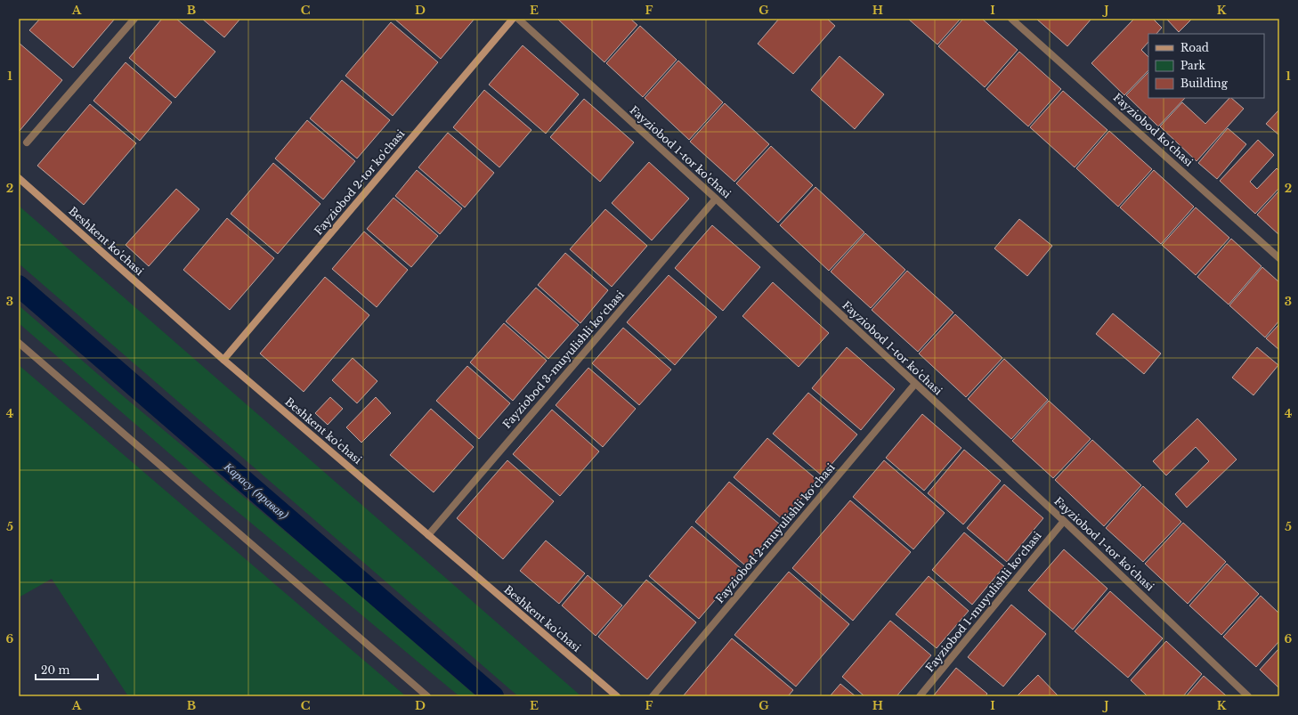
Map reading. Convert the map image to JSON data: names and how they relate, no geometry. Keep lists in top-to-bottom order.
{
  "streets": {
    "street": [
      "Fayziobod ko'chasi",
      "Fayziobod 1-tor ko'chasi",
      "Fayziobod 2-tor ko'chasi",
      "Beshkent ko'chasi",
      "Fayziobod 3-muyulishli koʻchasi",
      "Fayziobod 2-muyulishli koʻchasi",
      "Fayziobod 1-muyulishli koʻchasi"
    ]
  },
  "crossings": [
    ["Fayziobod 1-tor ko'chasi", "Fayziobod 3-muyulishli koʻchasi"],
    ["Fayziobod 1-tor ko'chasi", "Fayziobod 2-muyulishli koʻchasi"],
    ["Fayziobod 1-tor ko'chasi", "Fayziobod 1-muyulishli koʻchasi"],
    ["Fayziobod 2-tor ko'chasi", "Beshkent ko'chasi"],
    ["Beshkent ko'chasi", "Fayziobod 3-muyulishli koʻchasi"]
  ],
  "water": ["Карасу (правая)"],
  "legend": ["Road", "Park", "Building"],
  "scale_bar": "20 m",
  "grid": {
    "columns": [
      "A",
      "B",
      "C",
      "D",
      "E",
      "F",
      "G",
      "H",
      "I",
      "J",
      "K"
    ],
    "rows": [
      "1",
      "2",
      "3",
      "4",
      "5",
      "6"
    ]
  }
}
